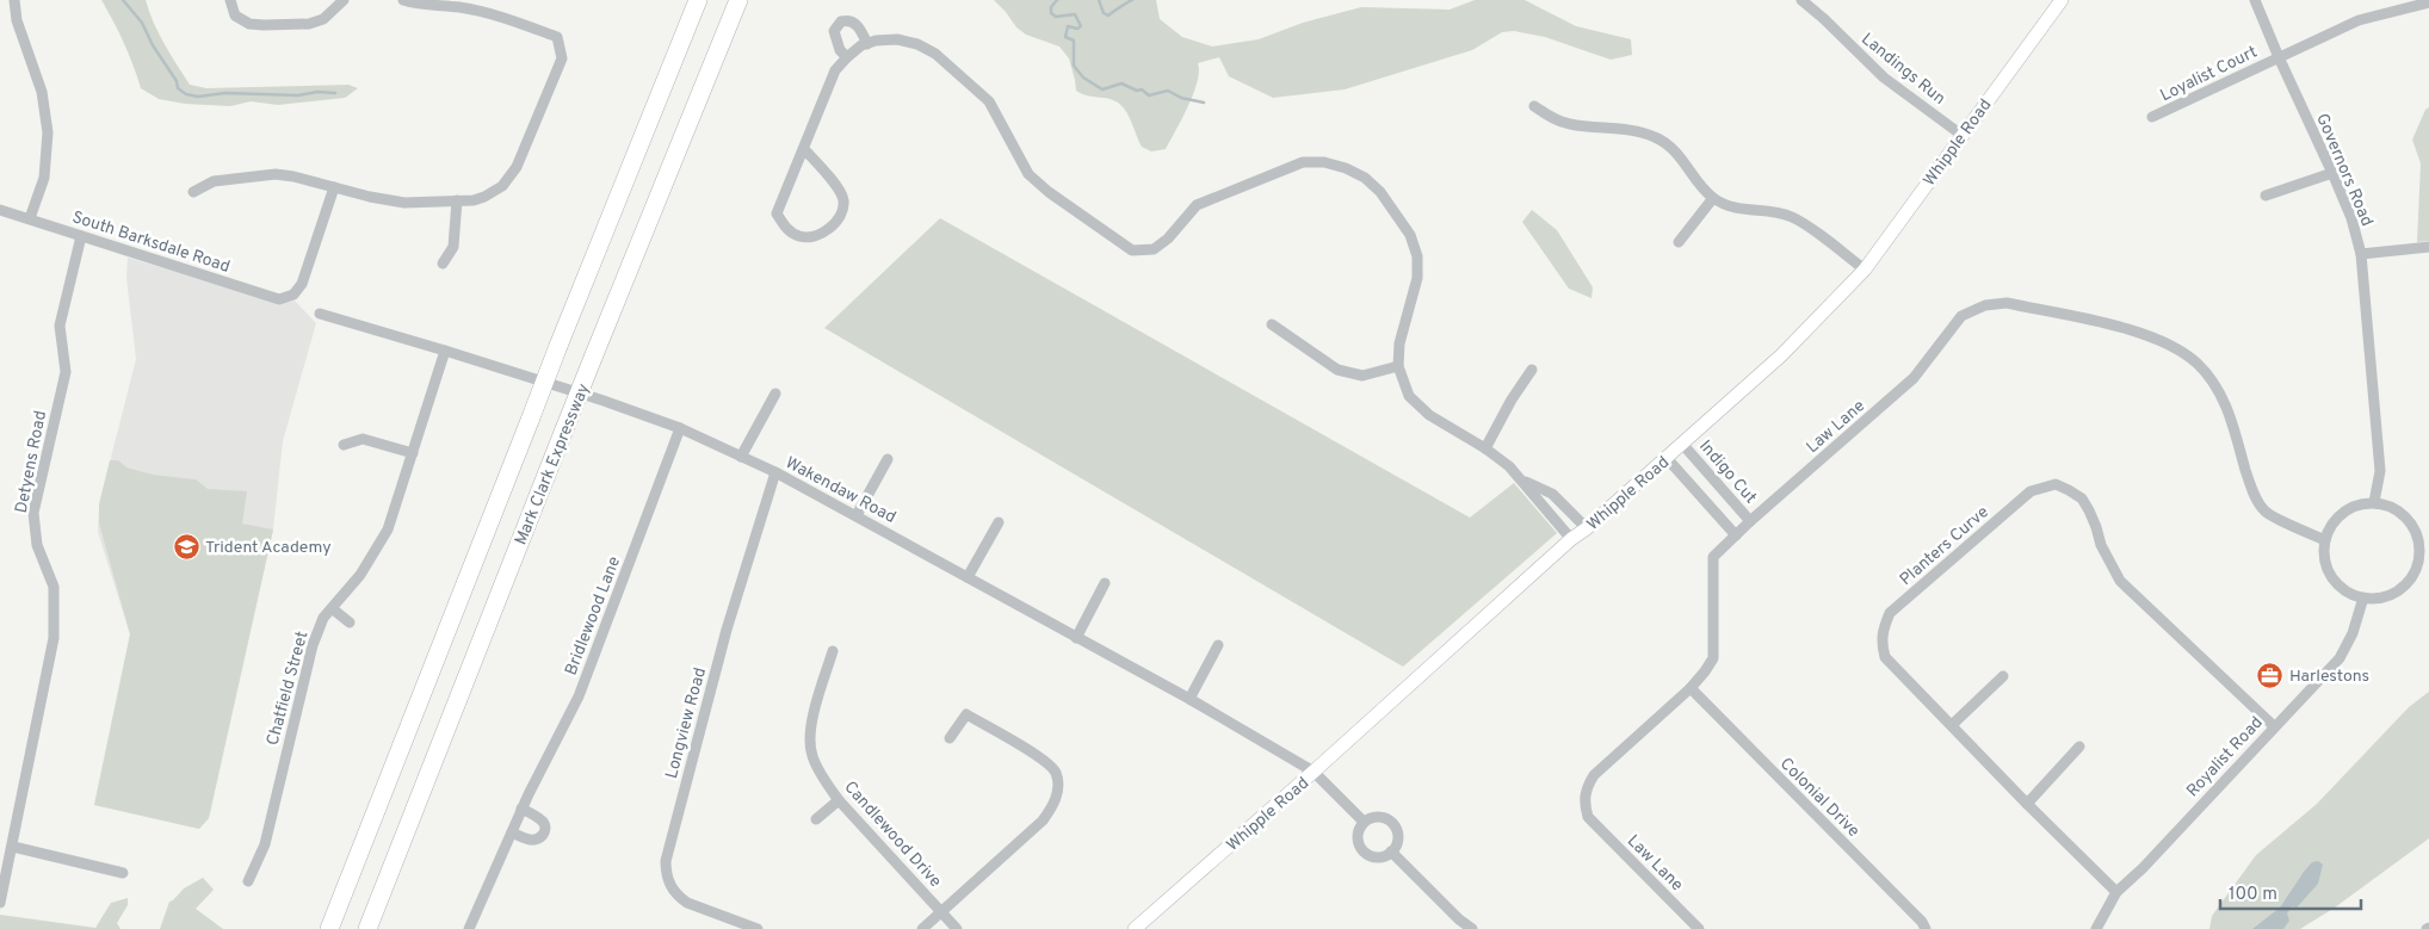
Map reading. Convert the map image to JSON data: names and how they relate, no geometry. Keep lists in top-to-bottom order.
{
  "streets": {
    "highway": ["Mark Clark Expressway"],
    "main road": ["Whipple Road"],
    "street": [
      "Landings Run",
      "Loyalist Court",
      "Governors Road",
      "South Barksdale Road",
      "Law Lane",
      "Detyens Road",
      "Indigo Cut",
      "Wakendaw Road",
      "Planters Curve",
      "Bridlewood Lane",
      "Chatfield Street",
      "Longview Road",
      "Royalist Road",
      "Colonial Drive",
      "Candlewood Drive"
    ]
  },
  "crossings": [
    ["Landings Run", "Whipple Road"],
    ["Loyalist Court", "Governors Road"],
    ["Whipple Road", "Indigo Cut"],
    ["Whipple Road", "Wakendaw Road"],
    ["Governors Road", "Law Lane"],
    ["Governors Road", "Royalist Road"],
    ["South Barksdale Road", "Detyens Road"],
    ["Law Lane", "Indigo Cut"],
    ["Law Lane", "Royalist Road"],
    ["Law Lane", "Colonial Drive"],
    ["Wakendaw Road", "Bridlewood Lane"],
    ["Wakendaw Road", "Chatfield Street"],
    ["Wakendaw Road", "Longview Road"],
    ["Planters Curve", "Royalist Road"]
  ],
  "places": {
    "school or university": ["Trident Academy"],
    "office": ["Harlestons"]
  },
  "scale_bar": "100 m"
}
